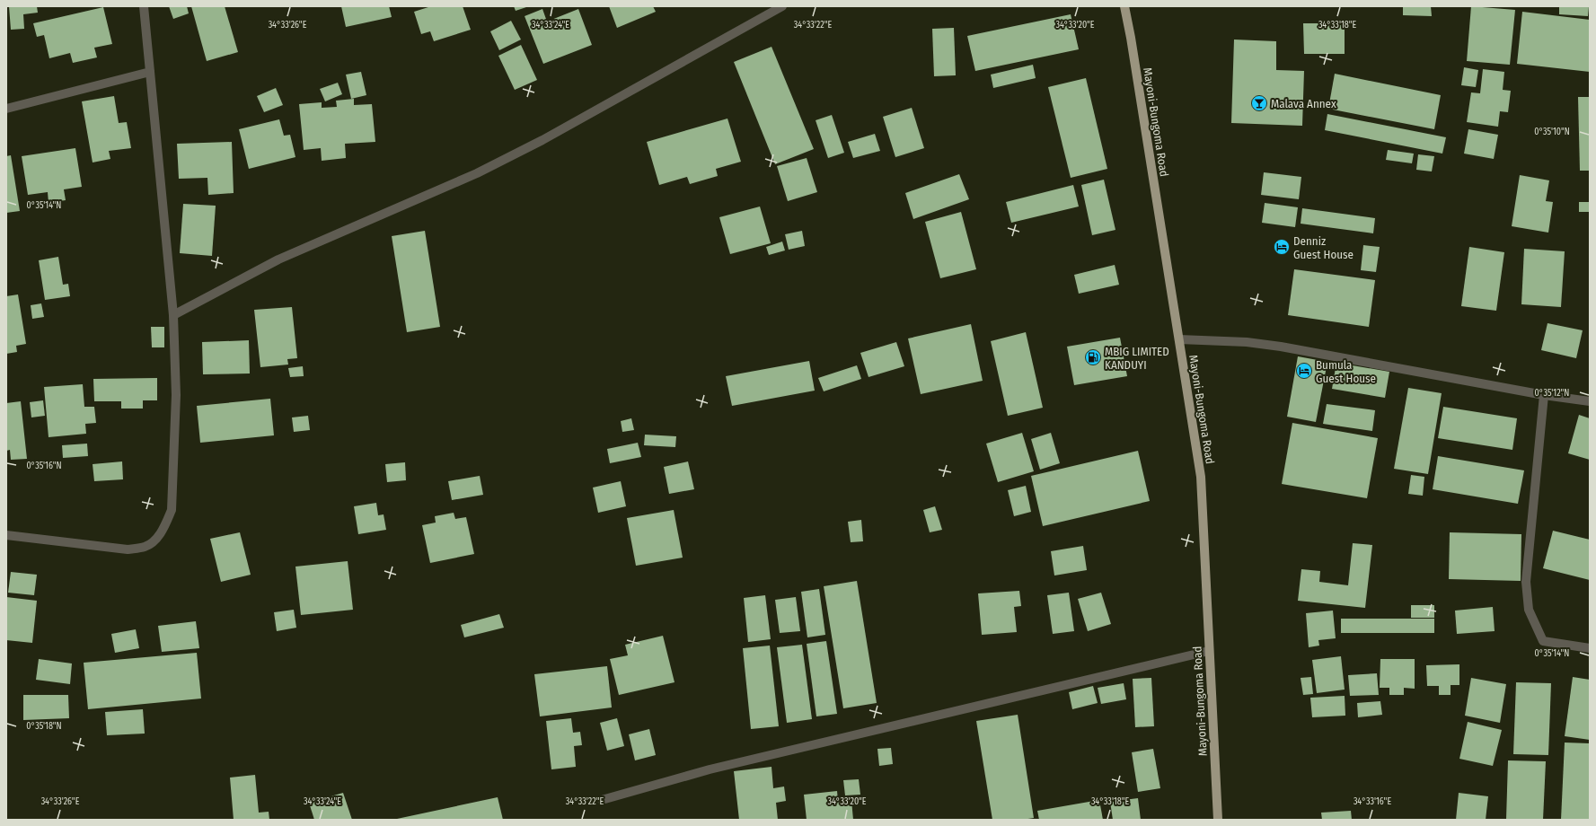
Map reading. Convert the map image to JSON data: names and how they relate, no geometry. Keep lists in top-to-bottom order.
{
  "streets": {
    "main road": ["Mayoni-Bungoma Road"]
  },
  "places": {
    "bar": ["Malava Annex"],
    "hotel": ["Denniz Guest House", "Bumula Guest House"],
    "fuel station": ["MBIG LIMITED KANDUYI"]
  },
  "coordinates": [
    "34°33'26\"E",
    "34°33'24\"E",
    "34°33'22\"E",
    "34°33'20\"E",
    "34°33'18\"E",
    "0°35'10\"N",
    "0°35'14\"N",
    "0°35'12\"N",
    "0°35'16\"N",
    "0°35'18\"N",
    "34°33'16\"E"
  ]
}
